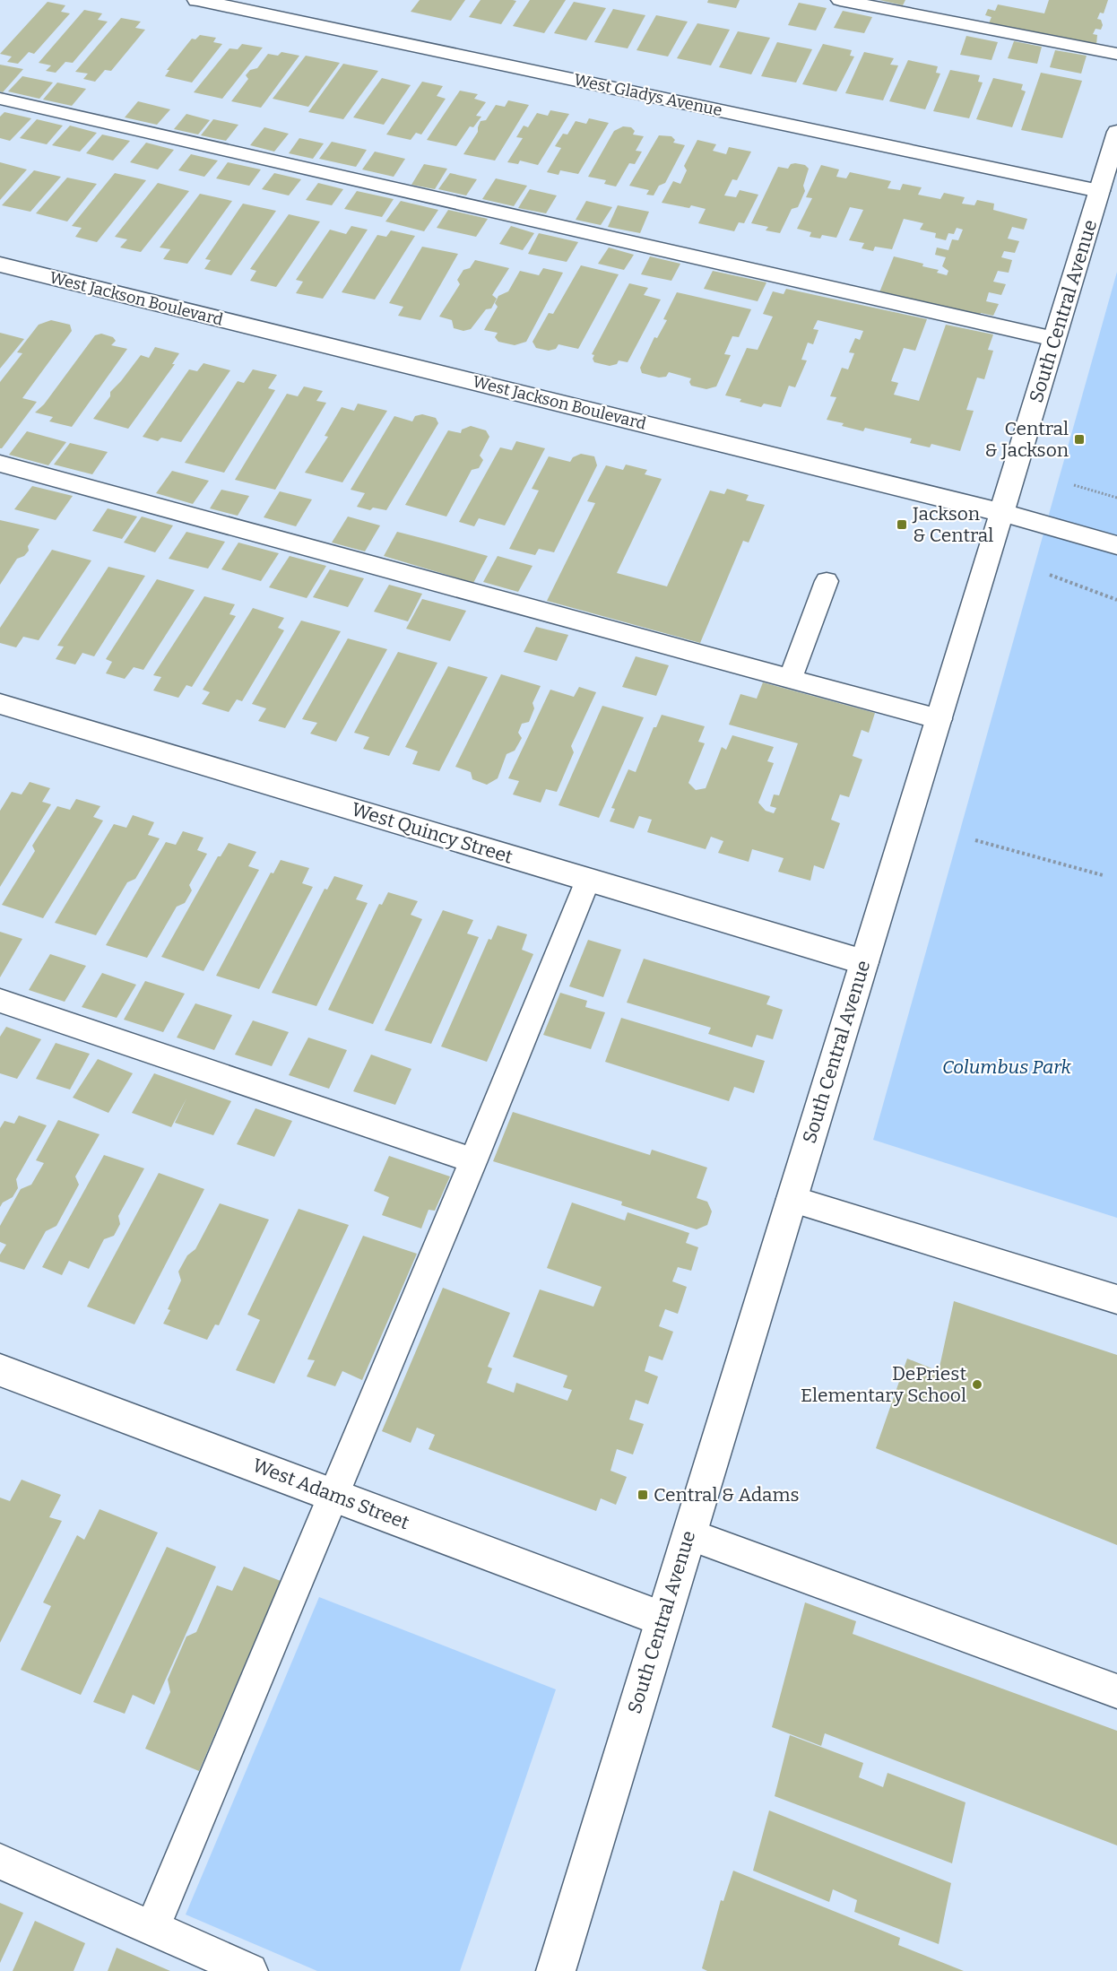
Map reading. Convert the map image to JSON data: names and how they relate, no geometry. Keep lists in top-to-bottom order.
{
  "streets": {
    "street": [
      "West Gladys Avenue",
      "West Jackson Boulevard",
      "South Central Avenue",
      "West Quincy Street",
      "West Adams Street"
    ]
  },
  "crossings": [
    ["West Gladys Avenue", "South Central Avenue"],
    ["West Jackson Boulevard", "South Central Avenue"],
    ["South Central Avenue", "West Quincy Street"],
    ["South Central Avenue", "West Adams Street"]
  ],
  "parks": ["Columbus Park"],
  "places": {
    "transit": ["Central & Jackson", "Jackson & Central", "Central & Adams"],
    "other": ["DePriest Elementary School"]
  }
}
